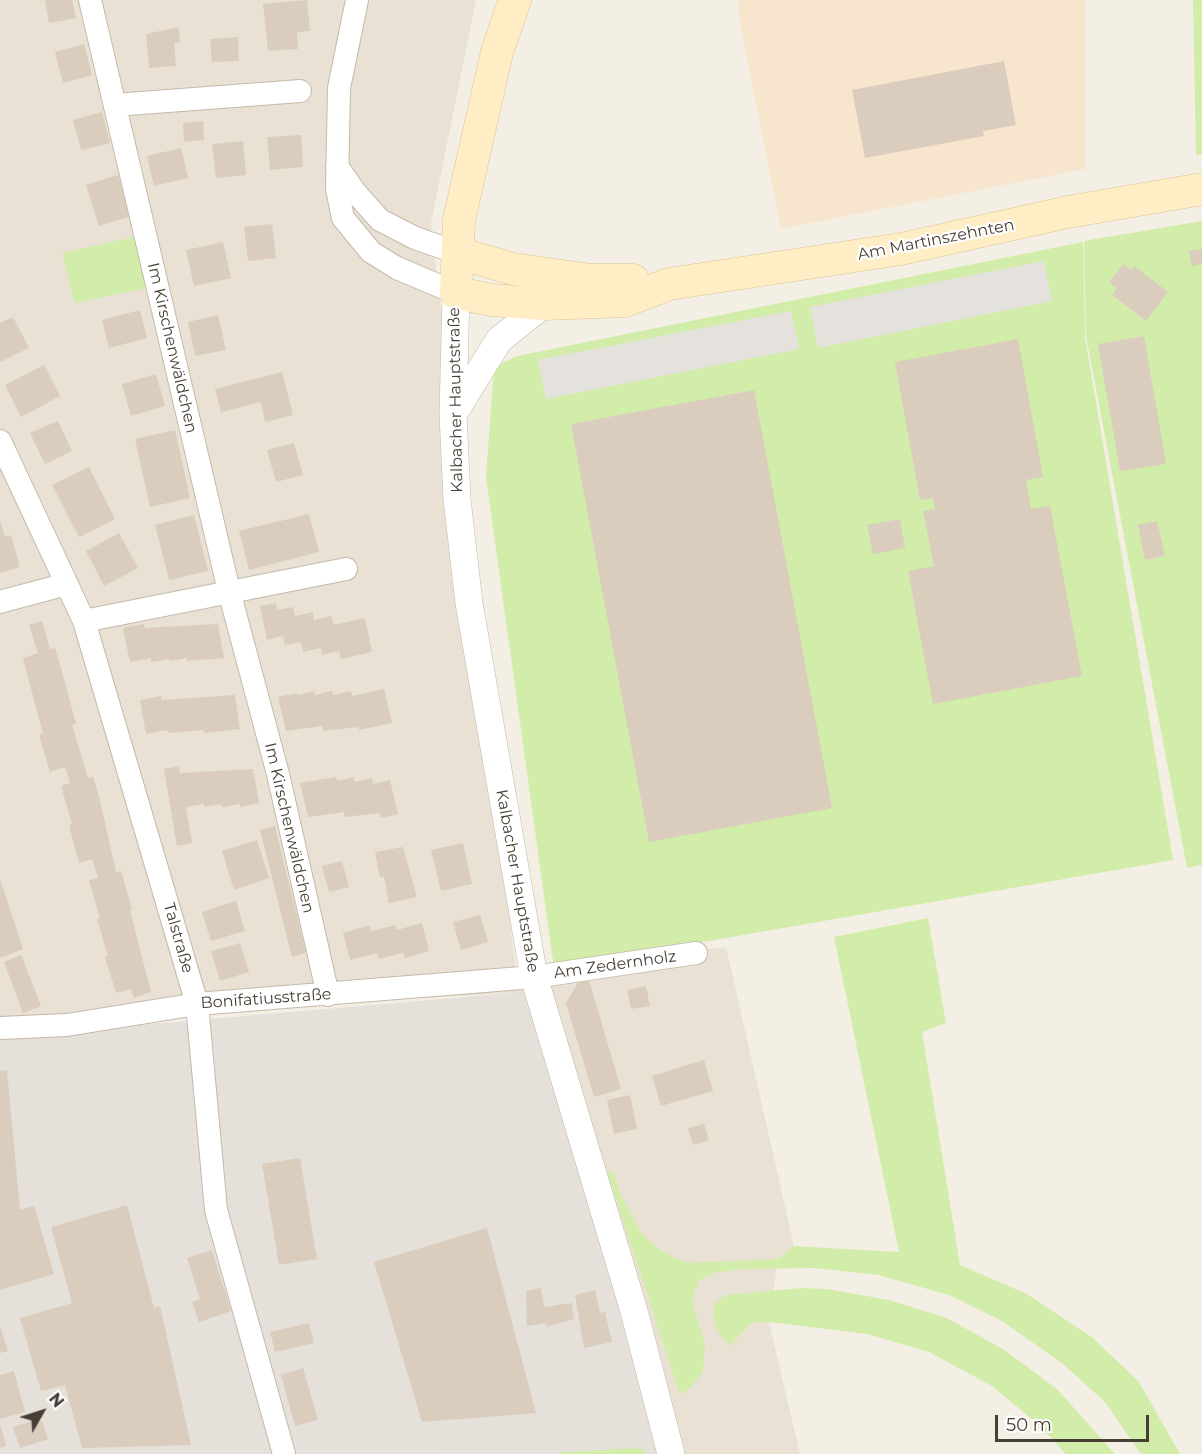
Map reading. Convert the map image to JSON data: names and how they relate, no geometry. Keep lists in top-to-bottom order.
{
  "streets": {
    "main road": ["Am Martinszehnten", "Kalbacher Hauptstraße"],
    "street": [
      "Im Kirschenwäldchen",
      "Talstraße",
      "Am Zedernholz",
      "Bonifatiusstraße"
    ]
  },
  "crossings": [
    ["Am Martinszehnten", "Kalbacher Hauptstraße"],
    ["Im Kirschenwäldchen", "Bonifatiusstraße"],
    ["Kalbacher Hauptstraße", "Am Zedernholz"],
    ["Kalbacher Hauptstraße", "Bonifatiusstraße"],
    ["Talstraße", "Bonifatiusstraße"],
    ["Am Zedernholz", "Bonifatiusstraße"]
  ],
  "scale_bar": "50 m",
  "north": "top right"
}
